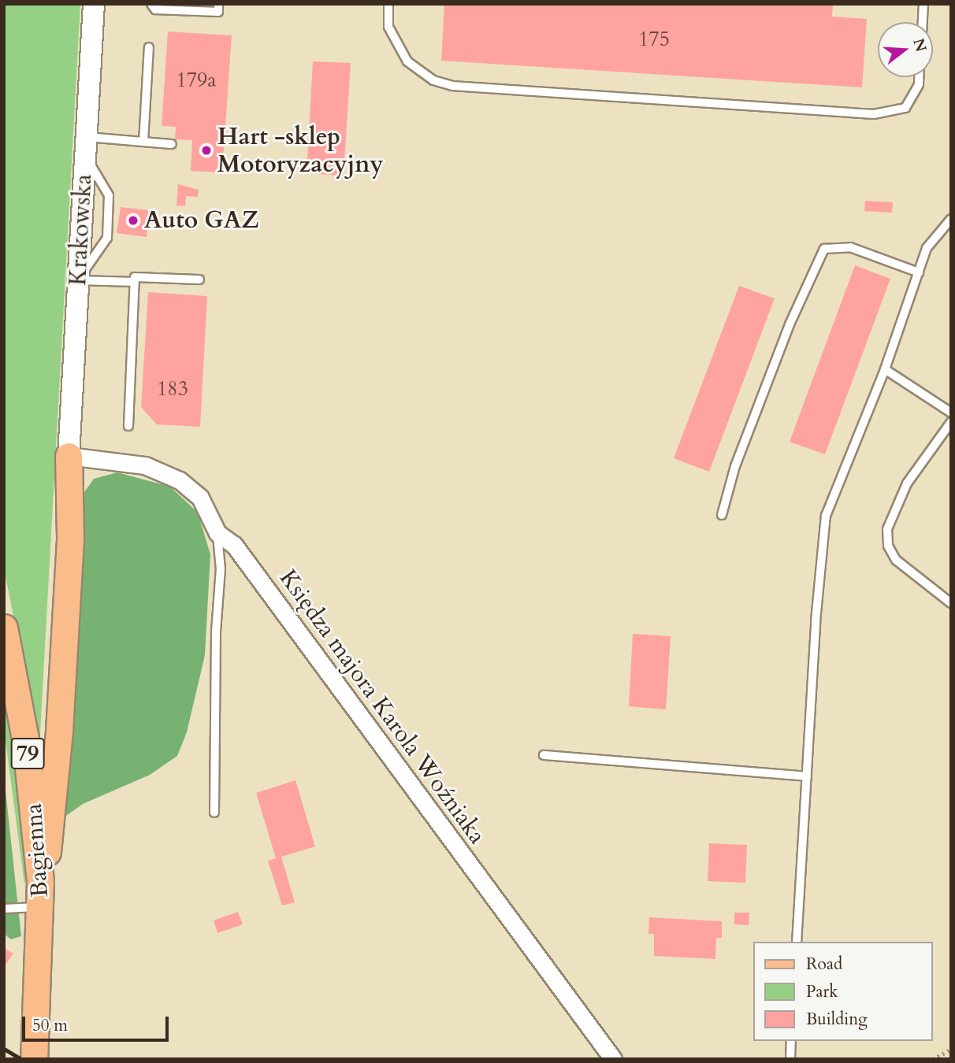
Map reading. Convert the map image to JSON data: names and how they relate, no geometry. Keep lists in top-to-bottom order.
{
  "streets": {
    "main road": ["79", "Bagienna"],
    "street": ["Krakowska", "Księdza majora Karola Woźniaka"]
  },
  "crossings": [
    ["Krakowska", "Księdza majora Karola Woźniaka"]
  ],
  "places": ["Hart -sklep Motoryzacyjny", "Auto GAZ"],
  "house_numbers": ["175", "179a", "183"],
  "legend": ["Road", "Park", "Building"],
  "scale_bar": "50 m",
  "north": "right"
}
